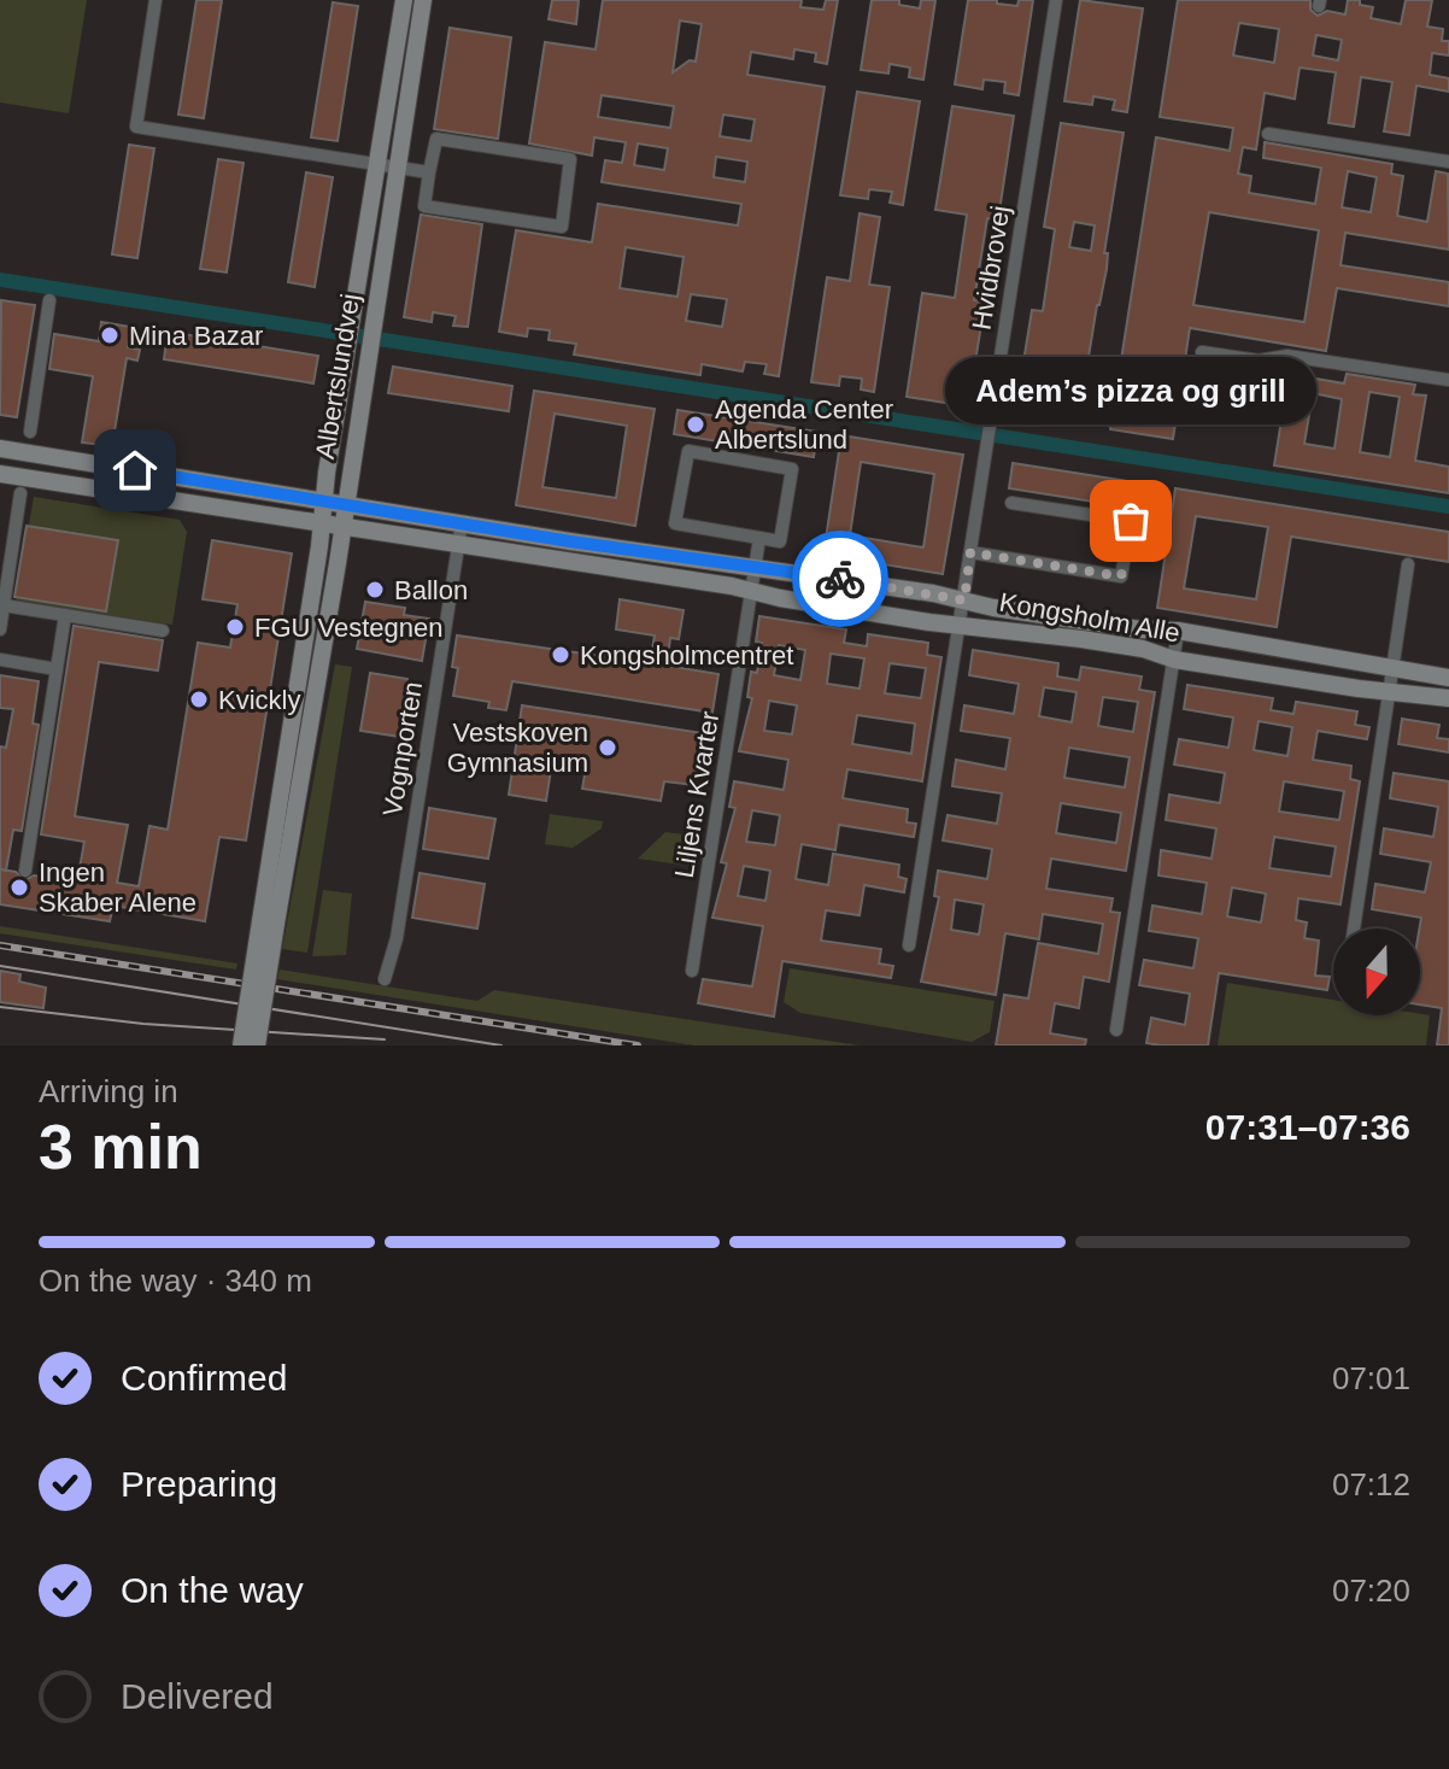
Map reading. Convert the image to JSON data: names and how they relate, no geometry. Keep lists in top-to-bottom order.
{
  "streets": {
    "street": [
      "Hvidbrovej",
      "Albertslundvej",
      "Kongsholm Alle",
      "Vognporten",
      "Liljens Kvarter"
    ]
  },
  "crossings": [
    ["Hvidbrovej", "Kongsholm Alle"],
    ["Albertslundvej", "Kongsholm Alle"],
    ["Kongsholm Alle", "Vognporten"],
    ["Kongsholm Alle", "Liljens Kvarter"]
  ],
  "places": [
    "Mina Bazar",
    "Agenda Center Albertslund",
    "Adem’s pizza og grill",
    "Ballon",
    "FGU Vestegnen",
    "Kongsholmcentret",
    "Kvickly",
    "Vestskoven Gymnasium",
    "Ingen Skaber Alene"
  ],
  "north": "bottom",
  "page": {
    "bubble": "Adem’s pizza og grill",
    "heading": ["3 min", "Arriving in", "07:31–07:36"],
    "bar": "On the way · 340 m",
    "list": [
      ["Confirmed", "07:01"],
      ["Preparing", "07:12"],
      ["On the way", "07:20"],
      "Delivered"
    ]
  }
}
